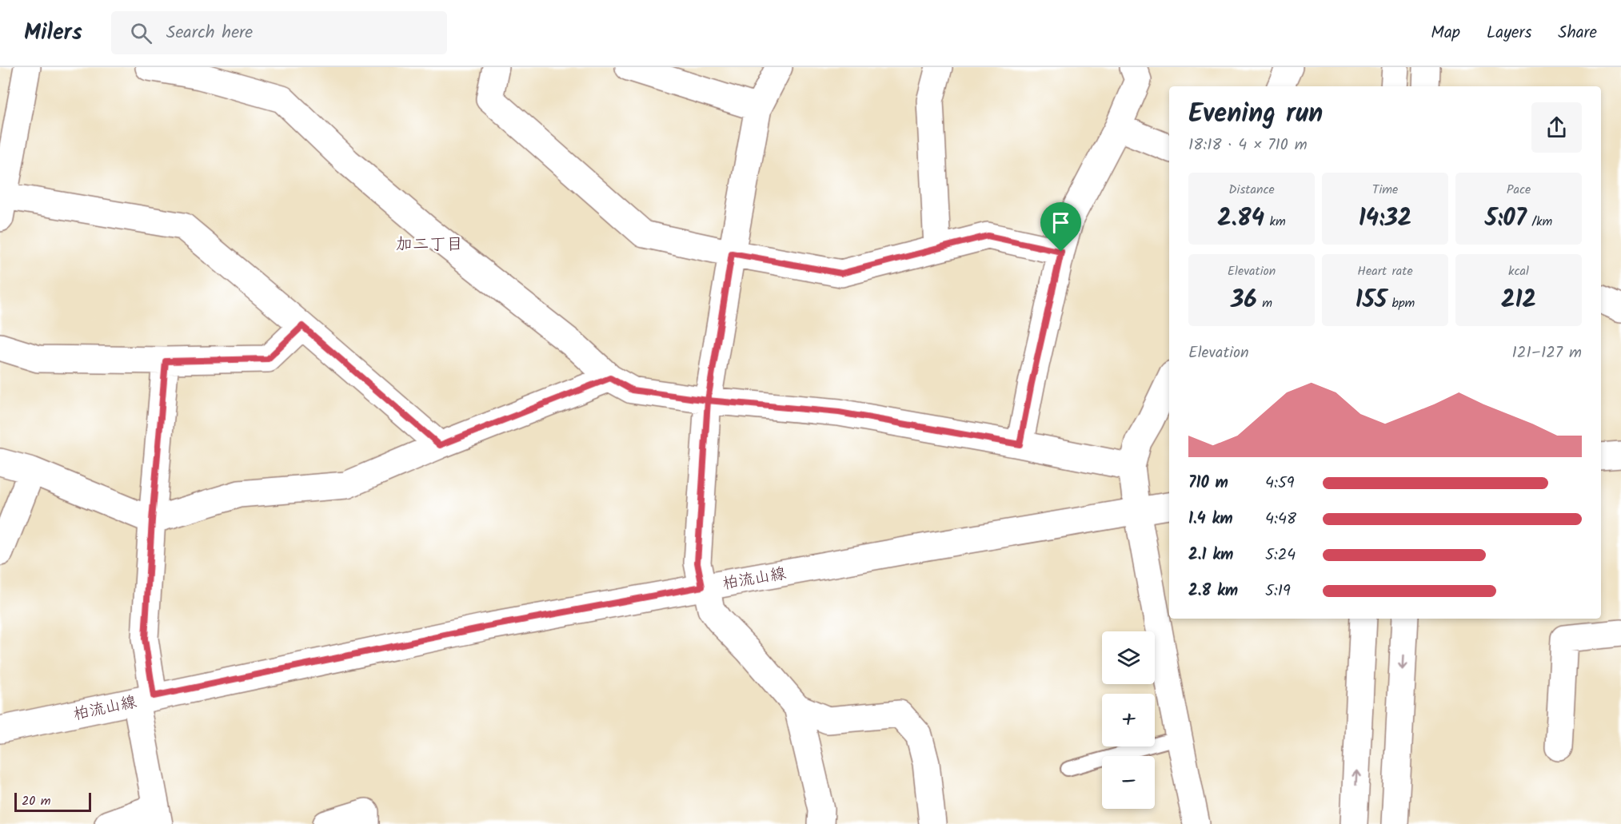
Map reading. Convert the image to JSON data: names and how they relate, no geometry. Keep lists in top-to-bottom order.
{
  "streets": {
    "street": ["柏流山線"]
  },
  "districts": ["加二丁目"],
  "scale_bar": "20 m",
  "page": {
    "header": "Milers",
    "search": "Search here",
    "nav": ["Map", "Layers", "Share"],
    "heading": ["Evening run", "18:18 · 4 × 710 m"],
    "stats": [
      ["Distance", "2.84 km"],
      ["Time", "14:32"],
      ["Pace", "5:07 /km"],
      ["Elevation", "36 m"],
      ["Heart rate", "155 bpm"],
      ["kcal", "212"]
    ],
    "chart": ["Elevation", "121–127 m"],
    "list": [
      {
        "name": "710 m",
        "note": "4:59"
      },
      {
        "name": "1.4 km",
        "note": "4:48"
      },
      {
        "name": "2.1 km",
        "note": "5:24"
      },
      {
        "name": "2.8 km",
        "note": "5:19"
      }
    ],
    "map_buttons": ["+", "−"],
    "scale": "20 m"
  }
}
